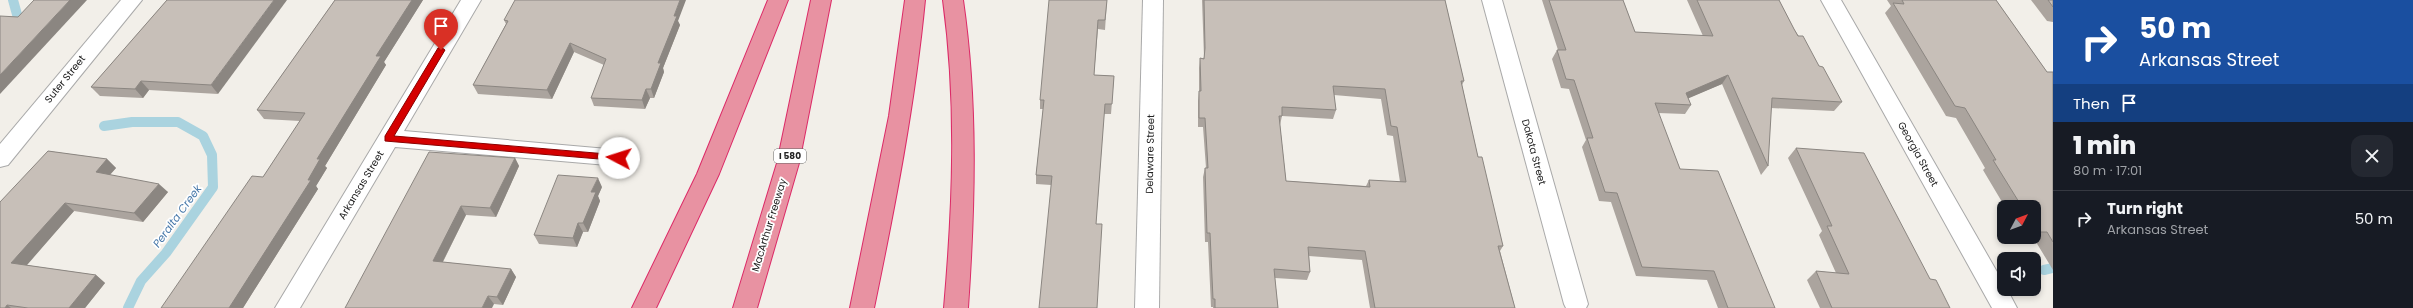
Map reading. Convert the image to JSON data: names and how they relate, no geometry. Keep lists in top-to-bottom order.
{
  "streets": {
    "highway": ["I 580", "MacArthur Freeway"],
    "street": [
      "Suter Street",
      "Dakota Street",
      "Delaware Street",
      "Georgia Street",
      "Arkansas Street"
    ]
  },
  "water": ["Peralta Creek"],
  "north": "top right",
  "page": {
    "turn": ["50 m", "Arkansas Street"],
    "then": "Then",
    "heading": ["1 min", "80 m · 17:01"],
    "list": [
      {
        "name": "Turn right",
        "note": "Arkansas Street",
        "value": "50 m"
      }
    ]
  }
}
